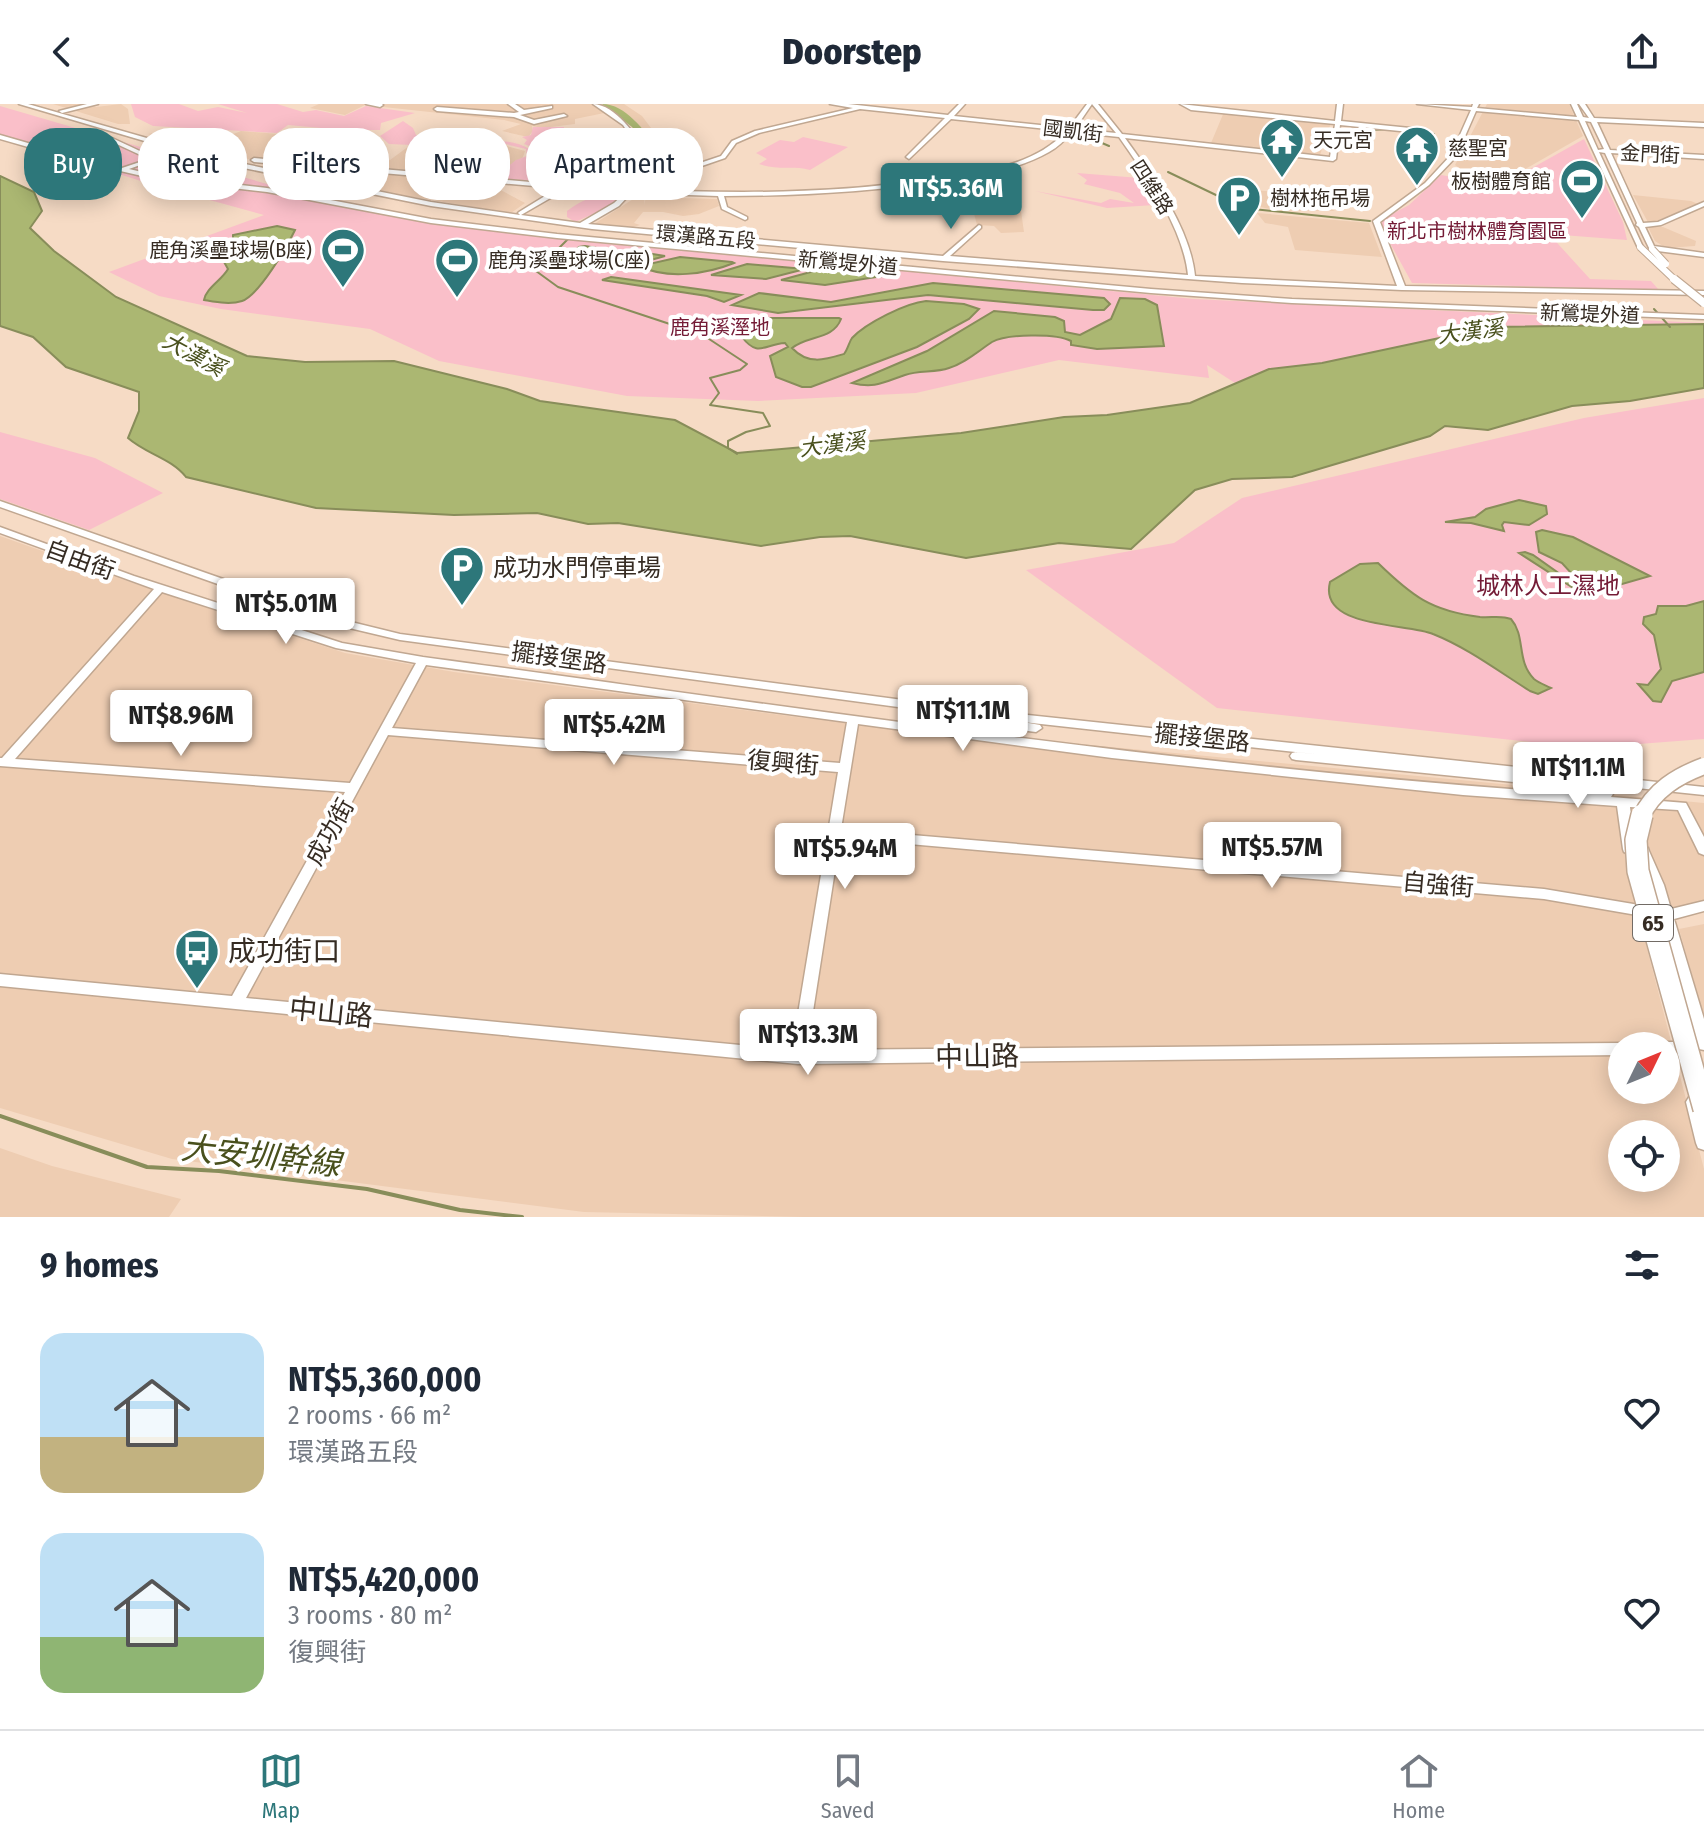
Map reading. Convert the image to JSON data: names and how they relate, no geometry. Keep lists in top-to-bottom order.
{
  "streets": {
    "highway": ["65"],
    "street": [
      "國凱街",
      "金門街",
      "四維路",
      "環漢路五段",
      "新鶯堤外道",
      "自由街",
      "擺接堡路",
      "復興街",
      "成功街",
      "自強街",
      "中山路"
    ]
  },
  "crossings": [
    ["國凱街", "四維路"],
    ["四維路", "環漢路五段"],
    ["自由街", "成功街"],
    ["復興街", "成功街"],
    ["成功街", "中山路"]
  ],
  "water": ["大漢溪", "大安圳幹線"],
  "parks": ["新北市樹林體育園區", "鹿角溪溼地", "城林人工濕地"],
  "places": {
    "temple": ["天元宮", "慈聖宮"],
    "sports": ["板樹體育館", "鹿角溪壘球場(B座)", "鹿角溪壘球場(C座)"],
    "parking": ["樹林拖吊場", "成功水門停車場"],
    "bus stop": ["成功街口"]
  },
  "north": "top right",
  "page": {
    "header": "Doorstep",
    "chip": [
      "Buy",
      "Rent",
      "Filters",
      "New",
      "Apartment"
    ],
    "price": [
      "NT$5.36M",
      "NT$5.01M",
      "NT$11.1M",
      "NT$8.96M",
      "NT$5.42M",
      "NT$11.1M",
      "NT$5.57M",
      "NT$5.94M",
      "NT$13.3M"
    ],
    "heading": "9 homes",
    "list": [
      {
        "name": "NT$5,360,000",
        "note": "2 rooms · 66 m² · 環漢路五段"
      },
      {
        "name": "NT$5,420,000",
        "note": "3 rooms · 80 m² · 復興街"
      }
    ],
    "tabs": ["Map", "Saved", "Home"]
  }
}
